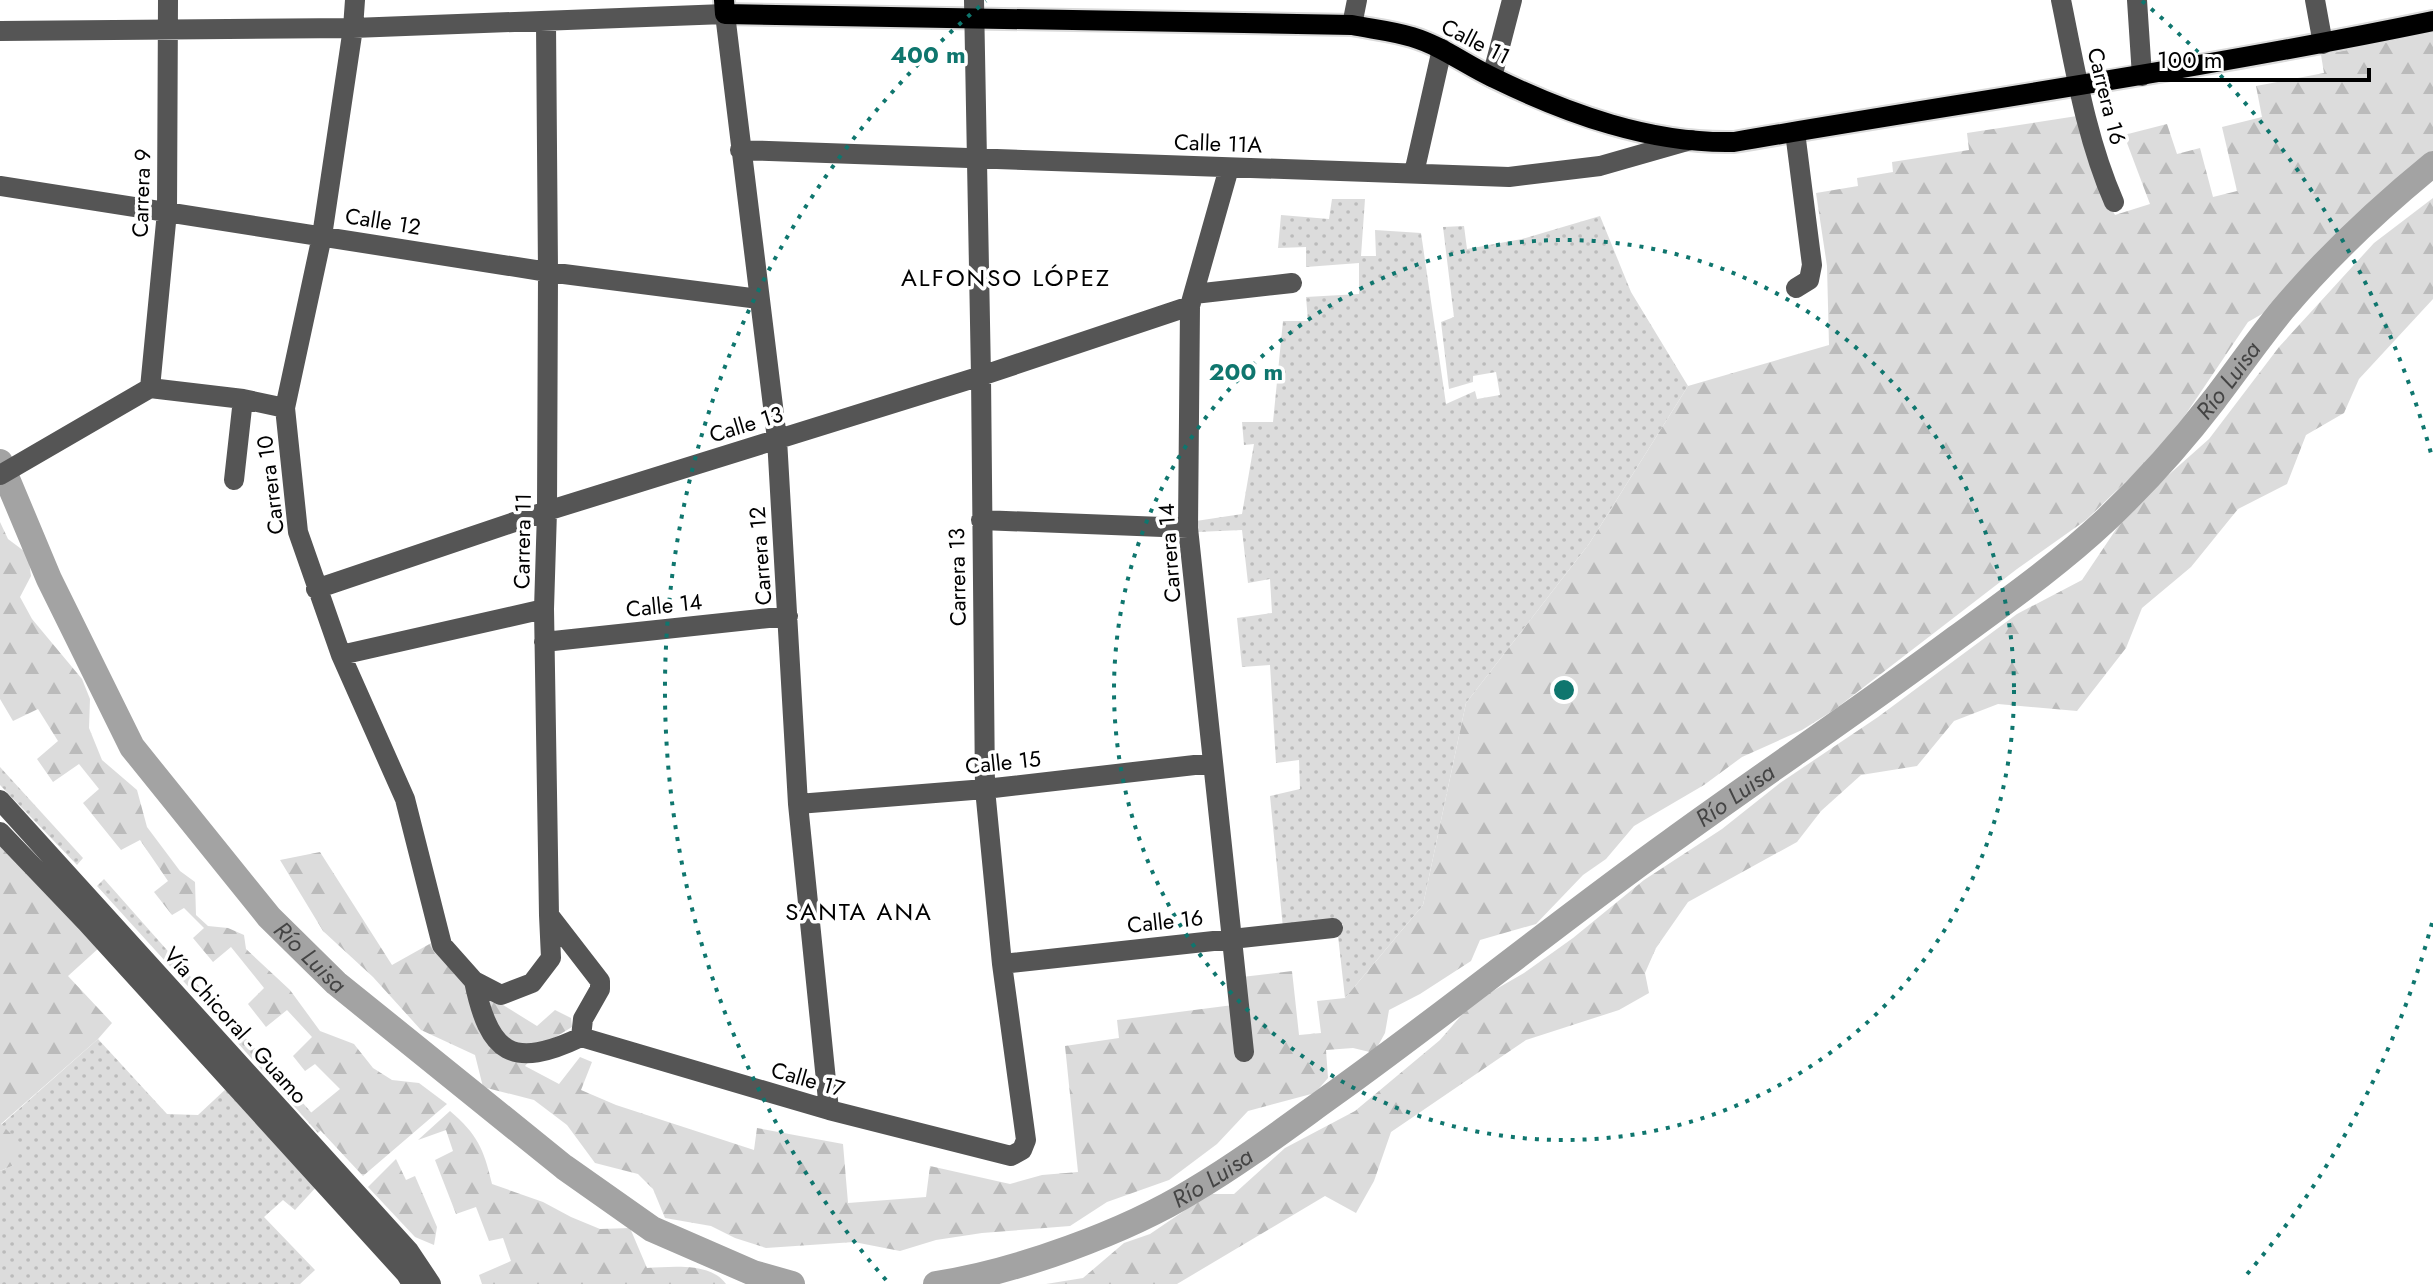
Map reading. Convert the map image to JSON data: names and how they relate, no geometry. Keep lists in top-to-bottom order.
{
  "streets": {
    "main road": ["Calle 11"],
    "street": [
      "Carrera 16",
      "Calle 11A",
      "Carrera 9",
      "Calle 12",
      "Calle 13",
      "Carrera 10",
      "Carrera 11",
      "Carrera 14",
      "Carrera 12",
      "Carrera 13",
      "Calle 14",
      "Calle 15",
      "Calle 16",
      "Vía Chicoral - Guamo",
      "Calle 17"
    ]
  },
  "crossings": [
    ["Calle 11", "Carrera 16"],
    ["Calle 11", "Calle 11A"],
    ["Calle 11", "Carrera 9"],
    ["Calle 11", "Carrera 10"],
    ["Calle 11", "Carrera 11"],
    ["Calle 11", "Carrera 12"],
    ["Calle 11", "Carrera 13"],
    ["Calle 11A", "Carrera 14"],
    ["Calle 11A", "Carrera 12"],
    ["Calle 11A", "Carrera 13"],
    ["Carrera 9", "Calle 12"],
    ["Calle 12", "Carrera 10"],
    ["Calle 12", "Carrera 11"],
    ["Calle 12", "Carrera 12"],
    ["Calle 13", "Carrera 10"],
    ["Calle 13", "Carrera 11"],
    ["Calle 13", "Carrera 14"],
    ["Calle 13", "Carrera 12"],
    ["Calle 13", "Carrera 13"],
    ["Carrera 10", "Carrera 11"],
    ["Carrera 11", "Calle 14"],
    ["Carrera 14", "Calle 15"],
    ["Carrera 14", "Calle 16"],
    ["Carrera 12", "Calle 14"],
    ["Carrera 12", "Calle 15"],
    ["Carrera 12", "Calle 17"],
    ["Carrera 13", "Calle 15"],
    ["Carrera 13", "Calle 16"],
    ["Carrera 13", "Calle 17"]
  ],
  "districts": ["ALFONSO LÓPEZ", "SANTA ANA"],
  "water": ["Río Luisa"],
  "scale_bar": "100 m",
  "rings": ["400 m", "200 m"]
}
